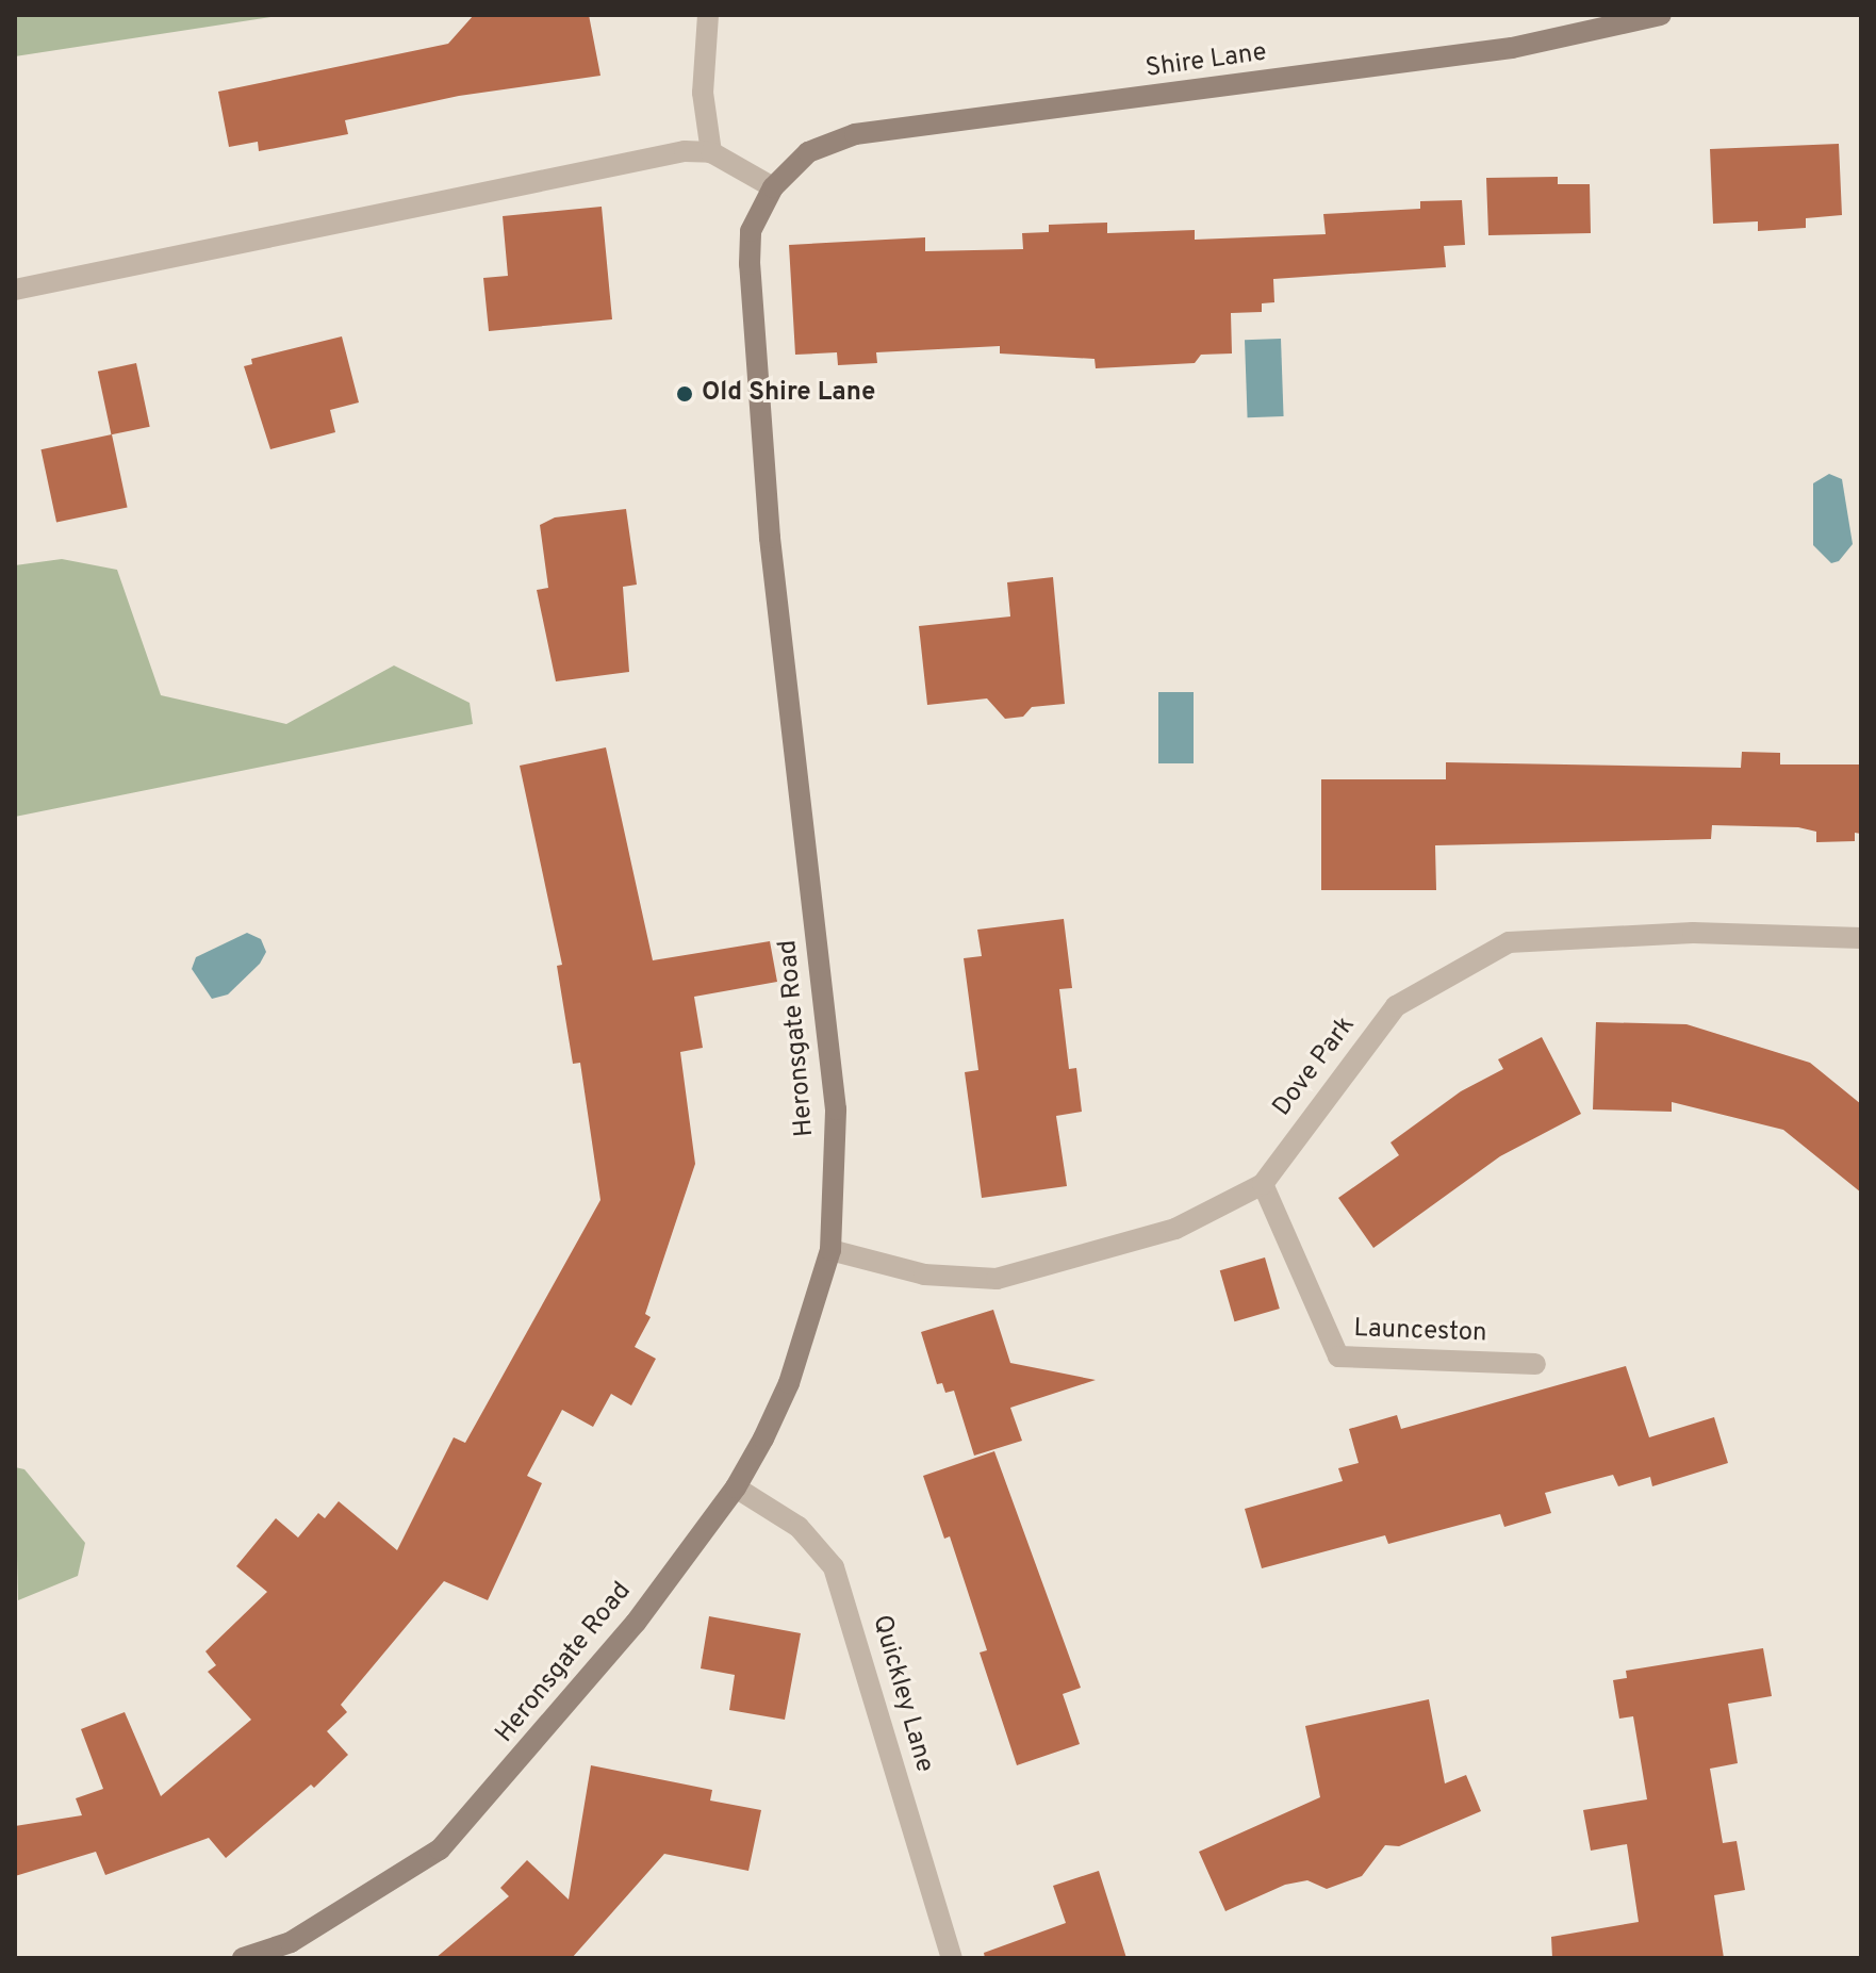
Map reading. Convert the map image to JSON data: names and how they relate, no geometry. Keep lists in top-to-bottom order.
{
  "streets": {
    "street": [
      "Shire Lane",
      "Heronsgate Road",
      "Dove Park",
      "Launceston",
      "Quickley Lane"
    ]
  },
  "crossings": [
    ["Shire Lane", "Heronsgate Road"],
    ["Heronsgate Road", "Dove Park"],
    ["Heronsgate Road", "Quickley Lane"],
    ["Dove Park", "Launceston"]
  ],
  "places": ["Old Shire Lane"]
}
